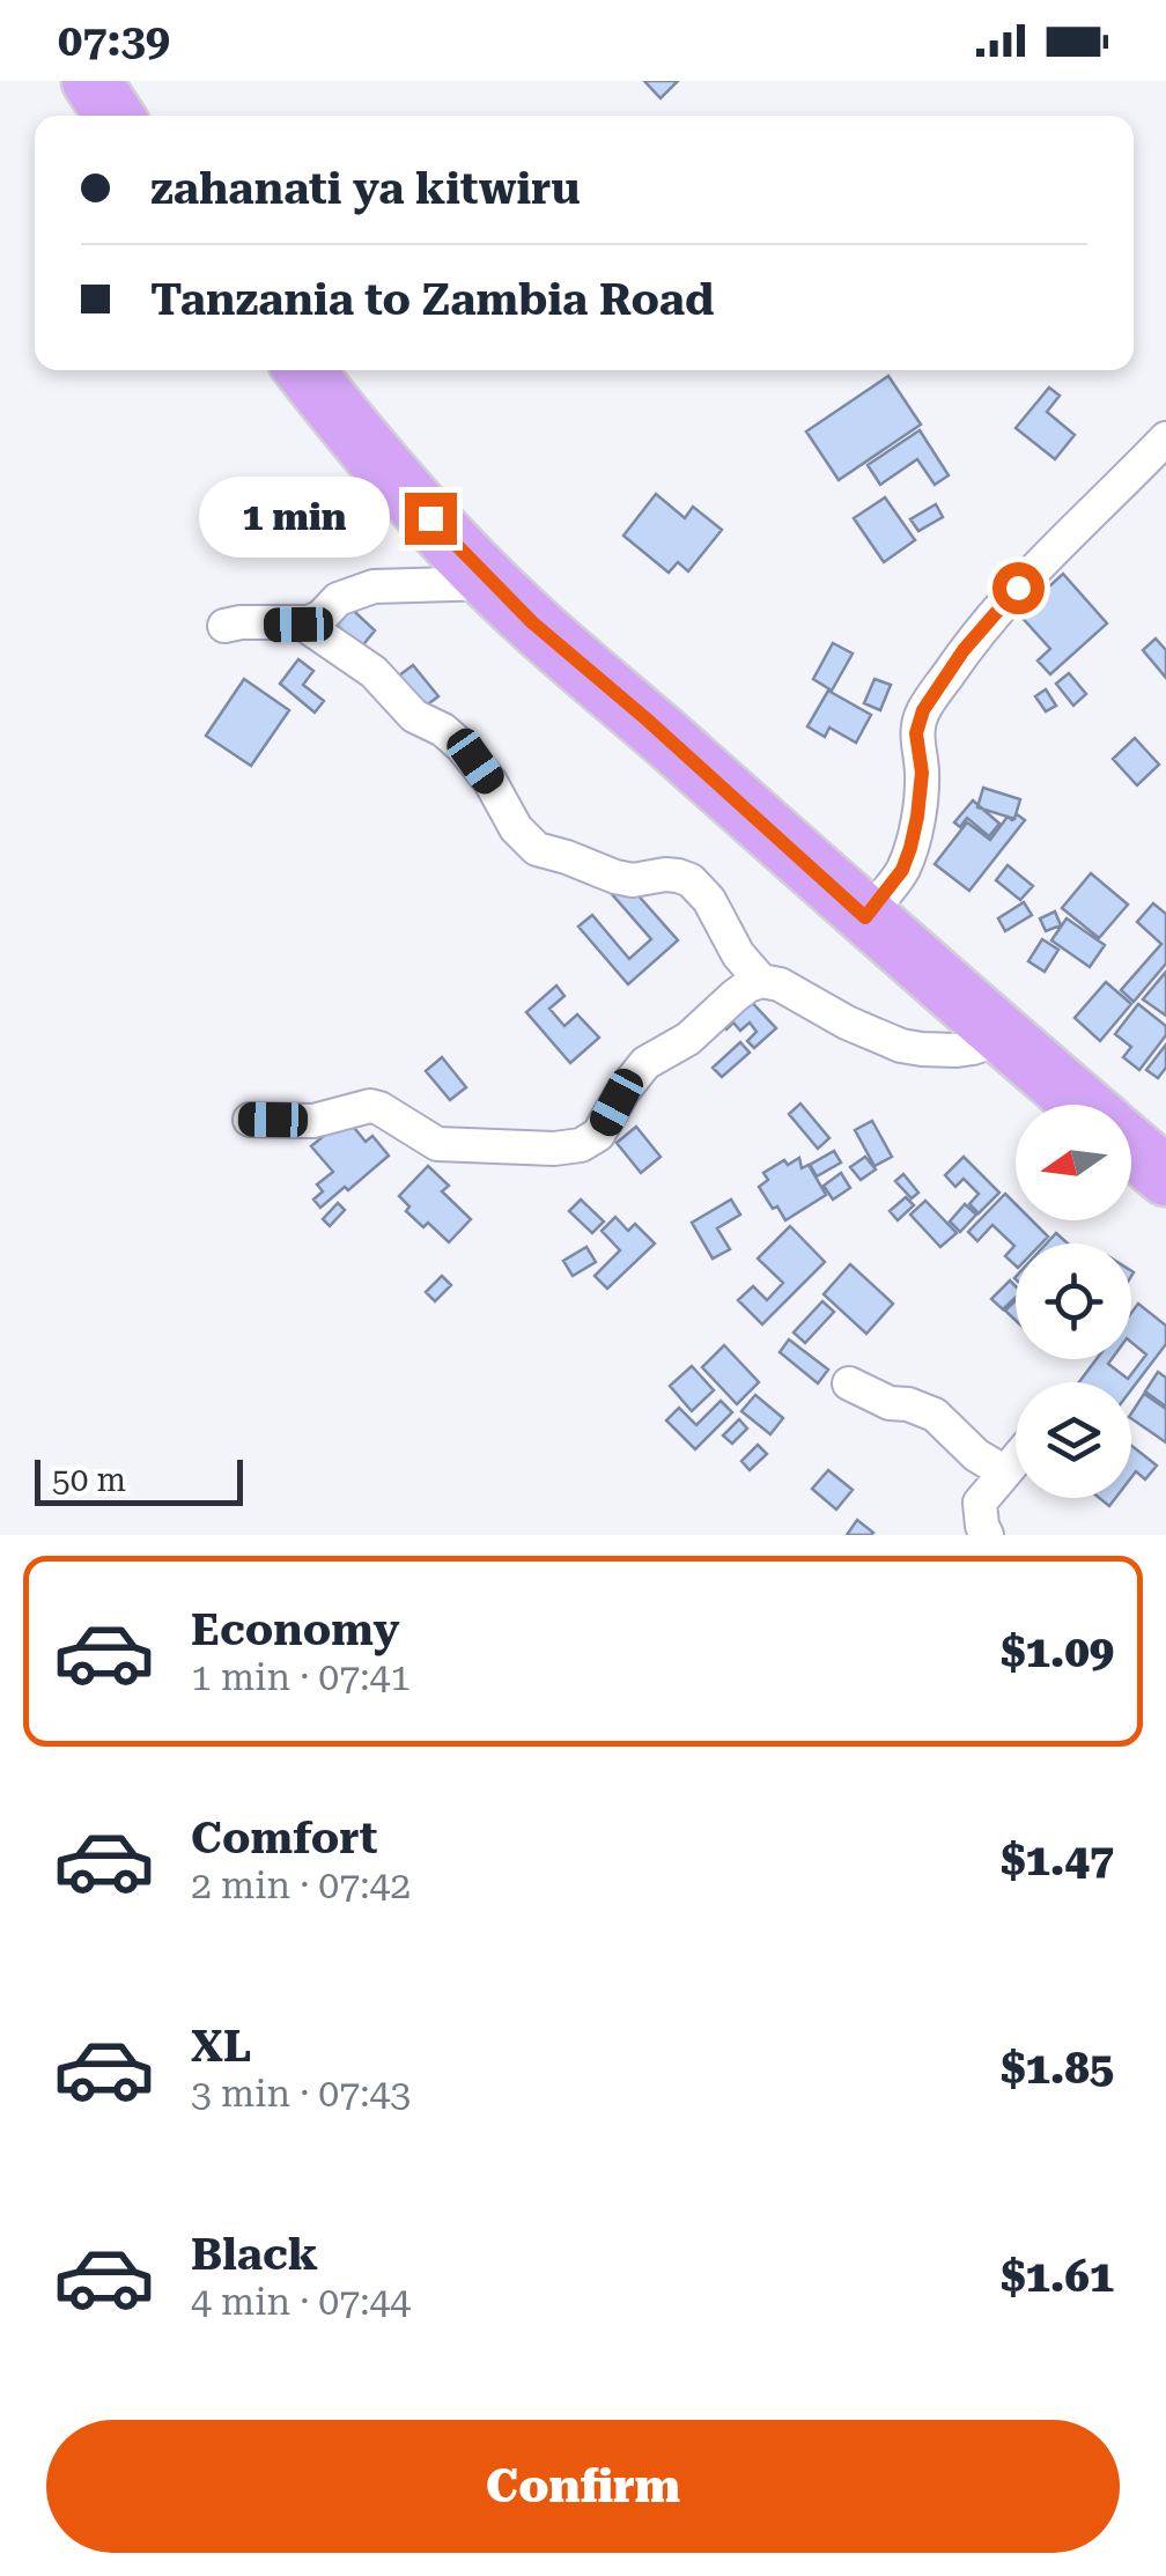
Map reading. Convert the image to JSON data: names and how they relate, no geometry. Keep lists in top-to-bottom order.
{
  "scale_bar": "50 m",
  "north": "left",
  "page": {
    "status": "07:39",
    "banner": ["zahanati ya kitwiru", "Tanzania to Zambia Road"],
    "bubble": "1 min",
    "scale": "50 m",
    "list": [
      {
        "name": "Economy",
        "note": "1 min · 07:41",
        "value": "$1.09"
      },
      {
        "name": "Comfort",
        "note": "2 min · 07:42",
        "value": "$1.47"
      },
      {
        "name": "XL",
        "note": "3 min · 07:43",
        "value": "$1.85"
      },
      {
        "name": "Black",
        "note": "4 min · 07:44",
        "value": "$1.61"
      }
    ],
    "buttons": "Confirm"
  }
}
